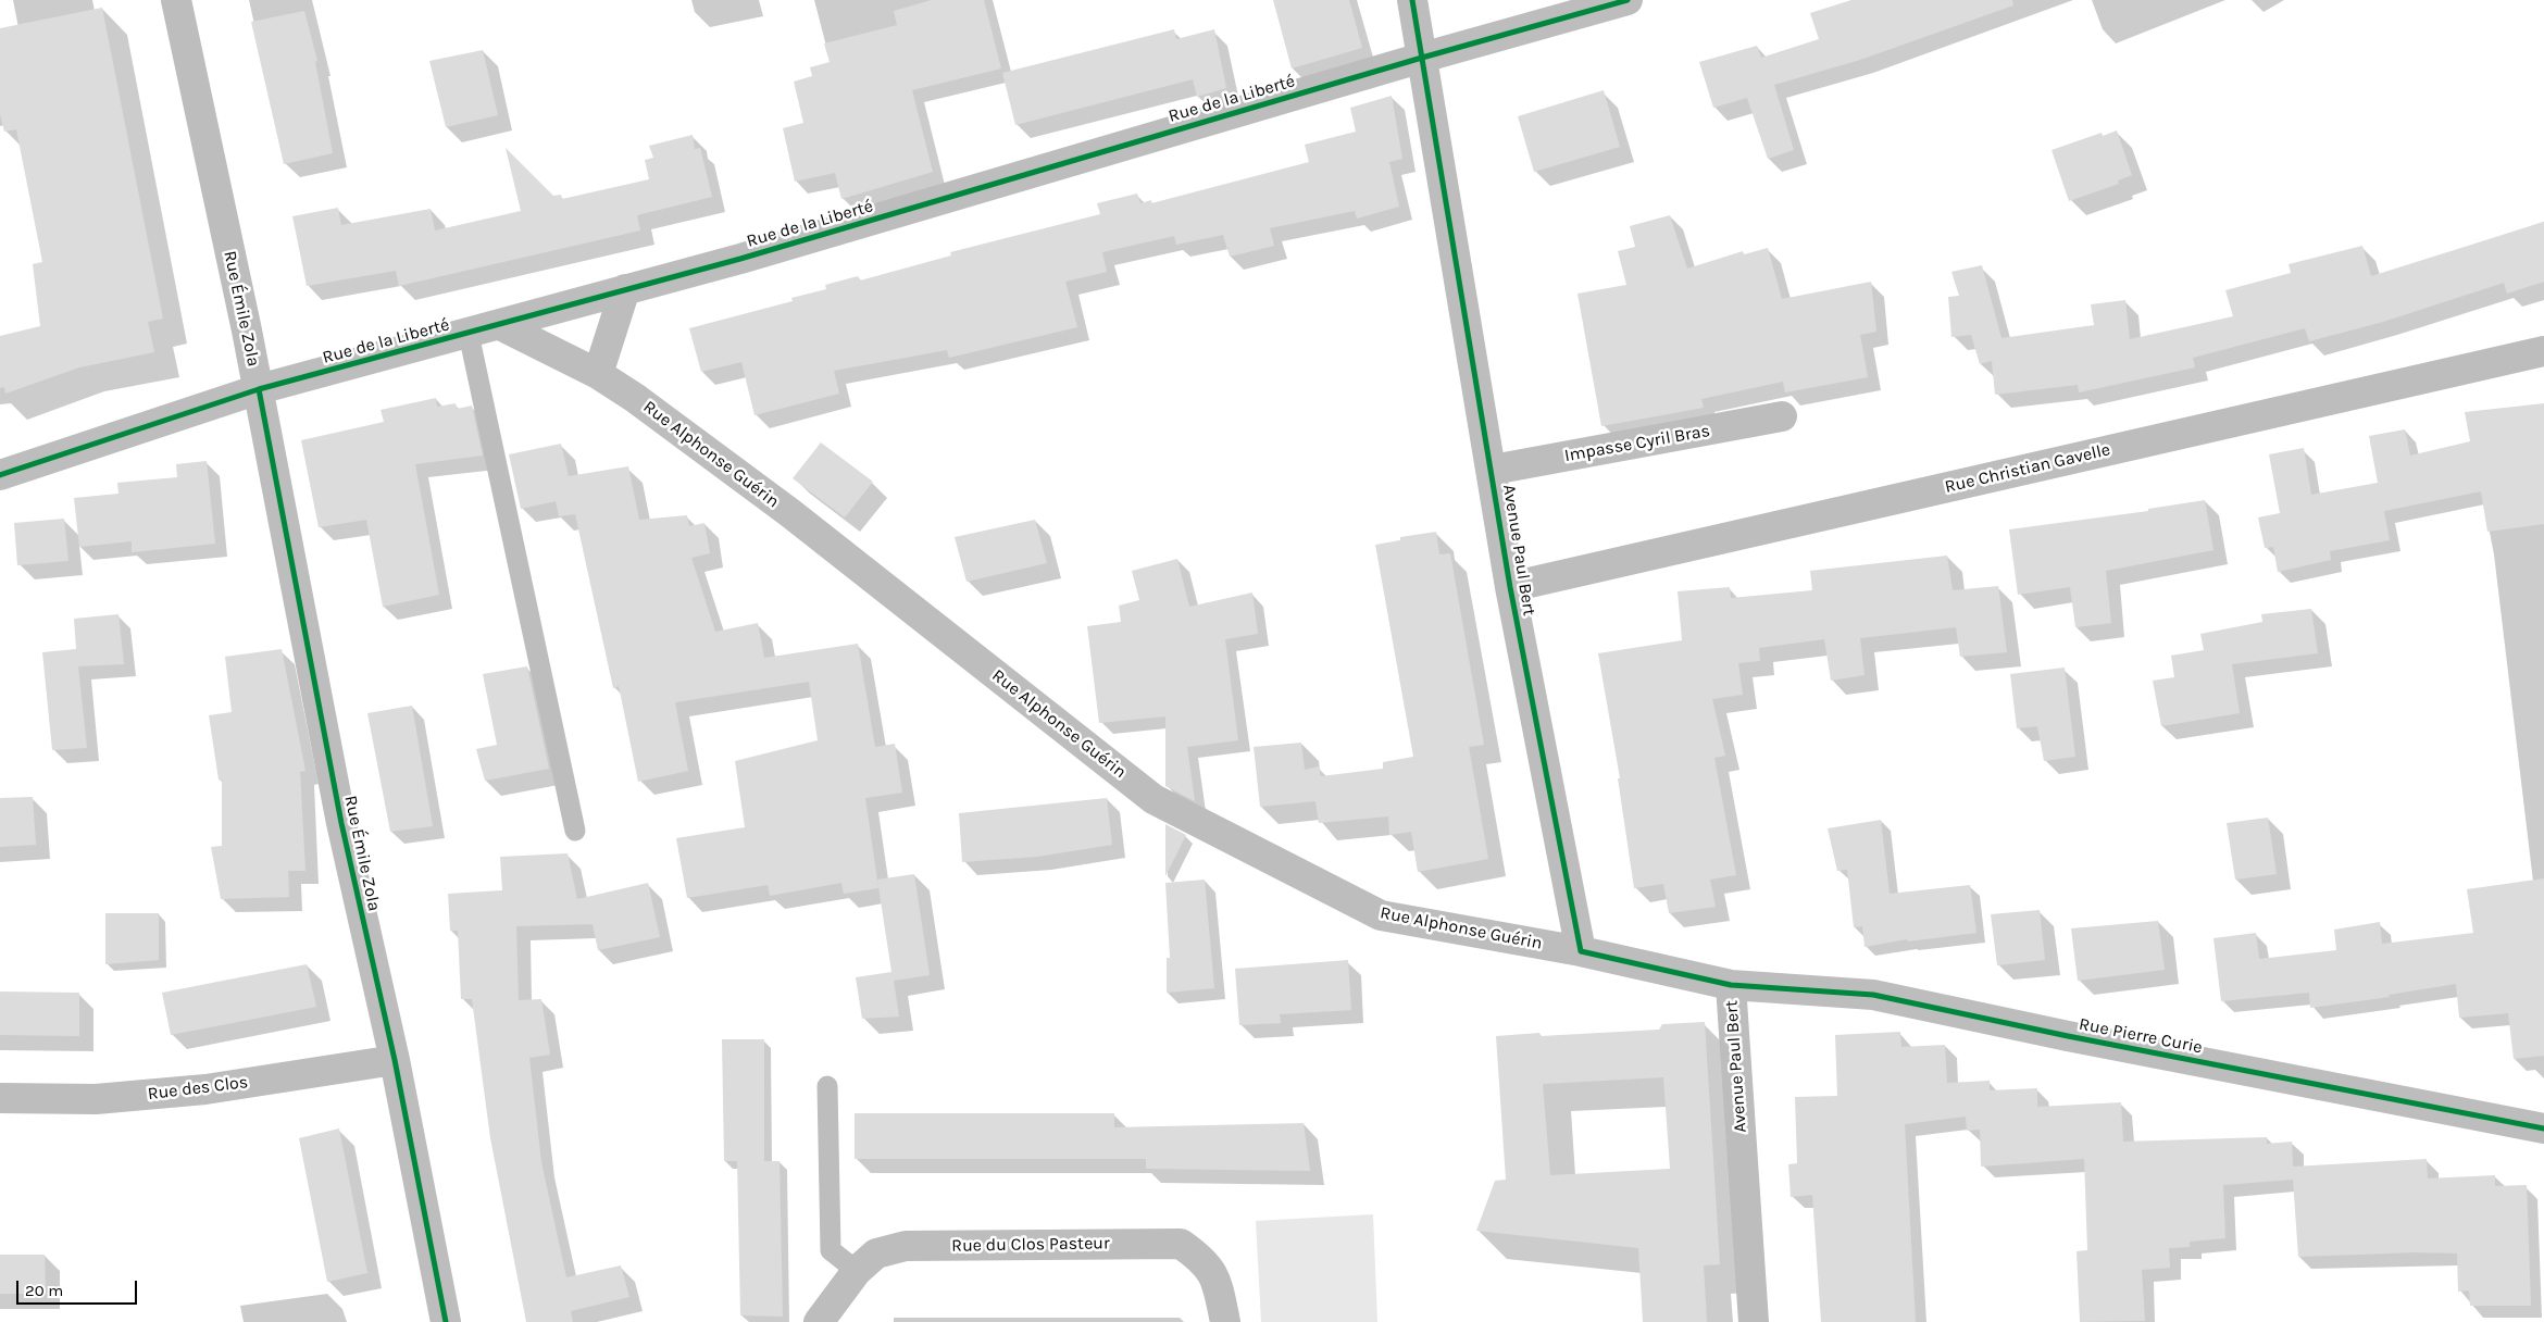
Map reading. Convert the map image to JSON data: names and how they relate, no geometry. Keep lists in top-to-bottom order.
{
  "streets": {
    "street": [
      "Rue de la Liberté",
      "Rue Émile Zola",
      "Impasse Cyril Bras",
      "Rue Alphonse Guérin",
      "Rue Christian Gavelle",
      "Avenue Paul Bert",
      "Rue Pierre Curie",
      "Rue des Clos",
      "Rue du Clos Pasteur"
    ]
  },
  "crossings": [
    ["Rue de la Liberté", "Rue Émile Zola"],
    ["Rue de la Liberté", "Rue Alphonse Guérin"],
    ["Rue de la Liberté", "Avenue Paul Bert"],
    ["Rue Émile Zola", "Rue des Clos"],
    ["Impasse Cyril Bras", "Avenue Paul Bert"],
    ["Rue Alphonse Guérin", "Avenue Paul Bert"],
    ["Rue Christian Gavelle", "Avenue Paul Bert"],
    ["Avenue Paul Bert", "Rue Pierre Curie"]
  ],
  "scale_bar": "20 m"
}
